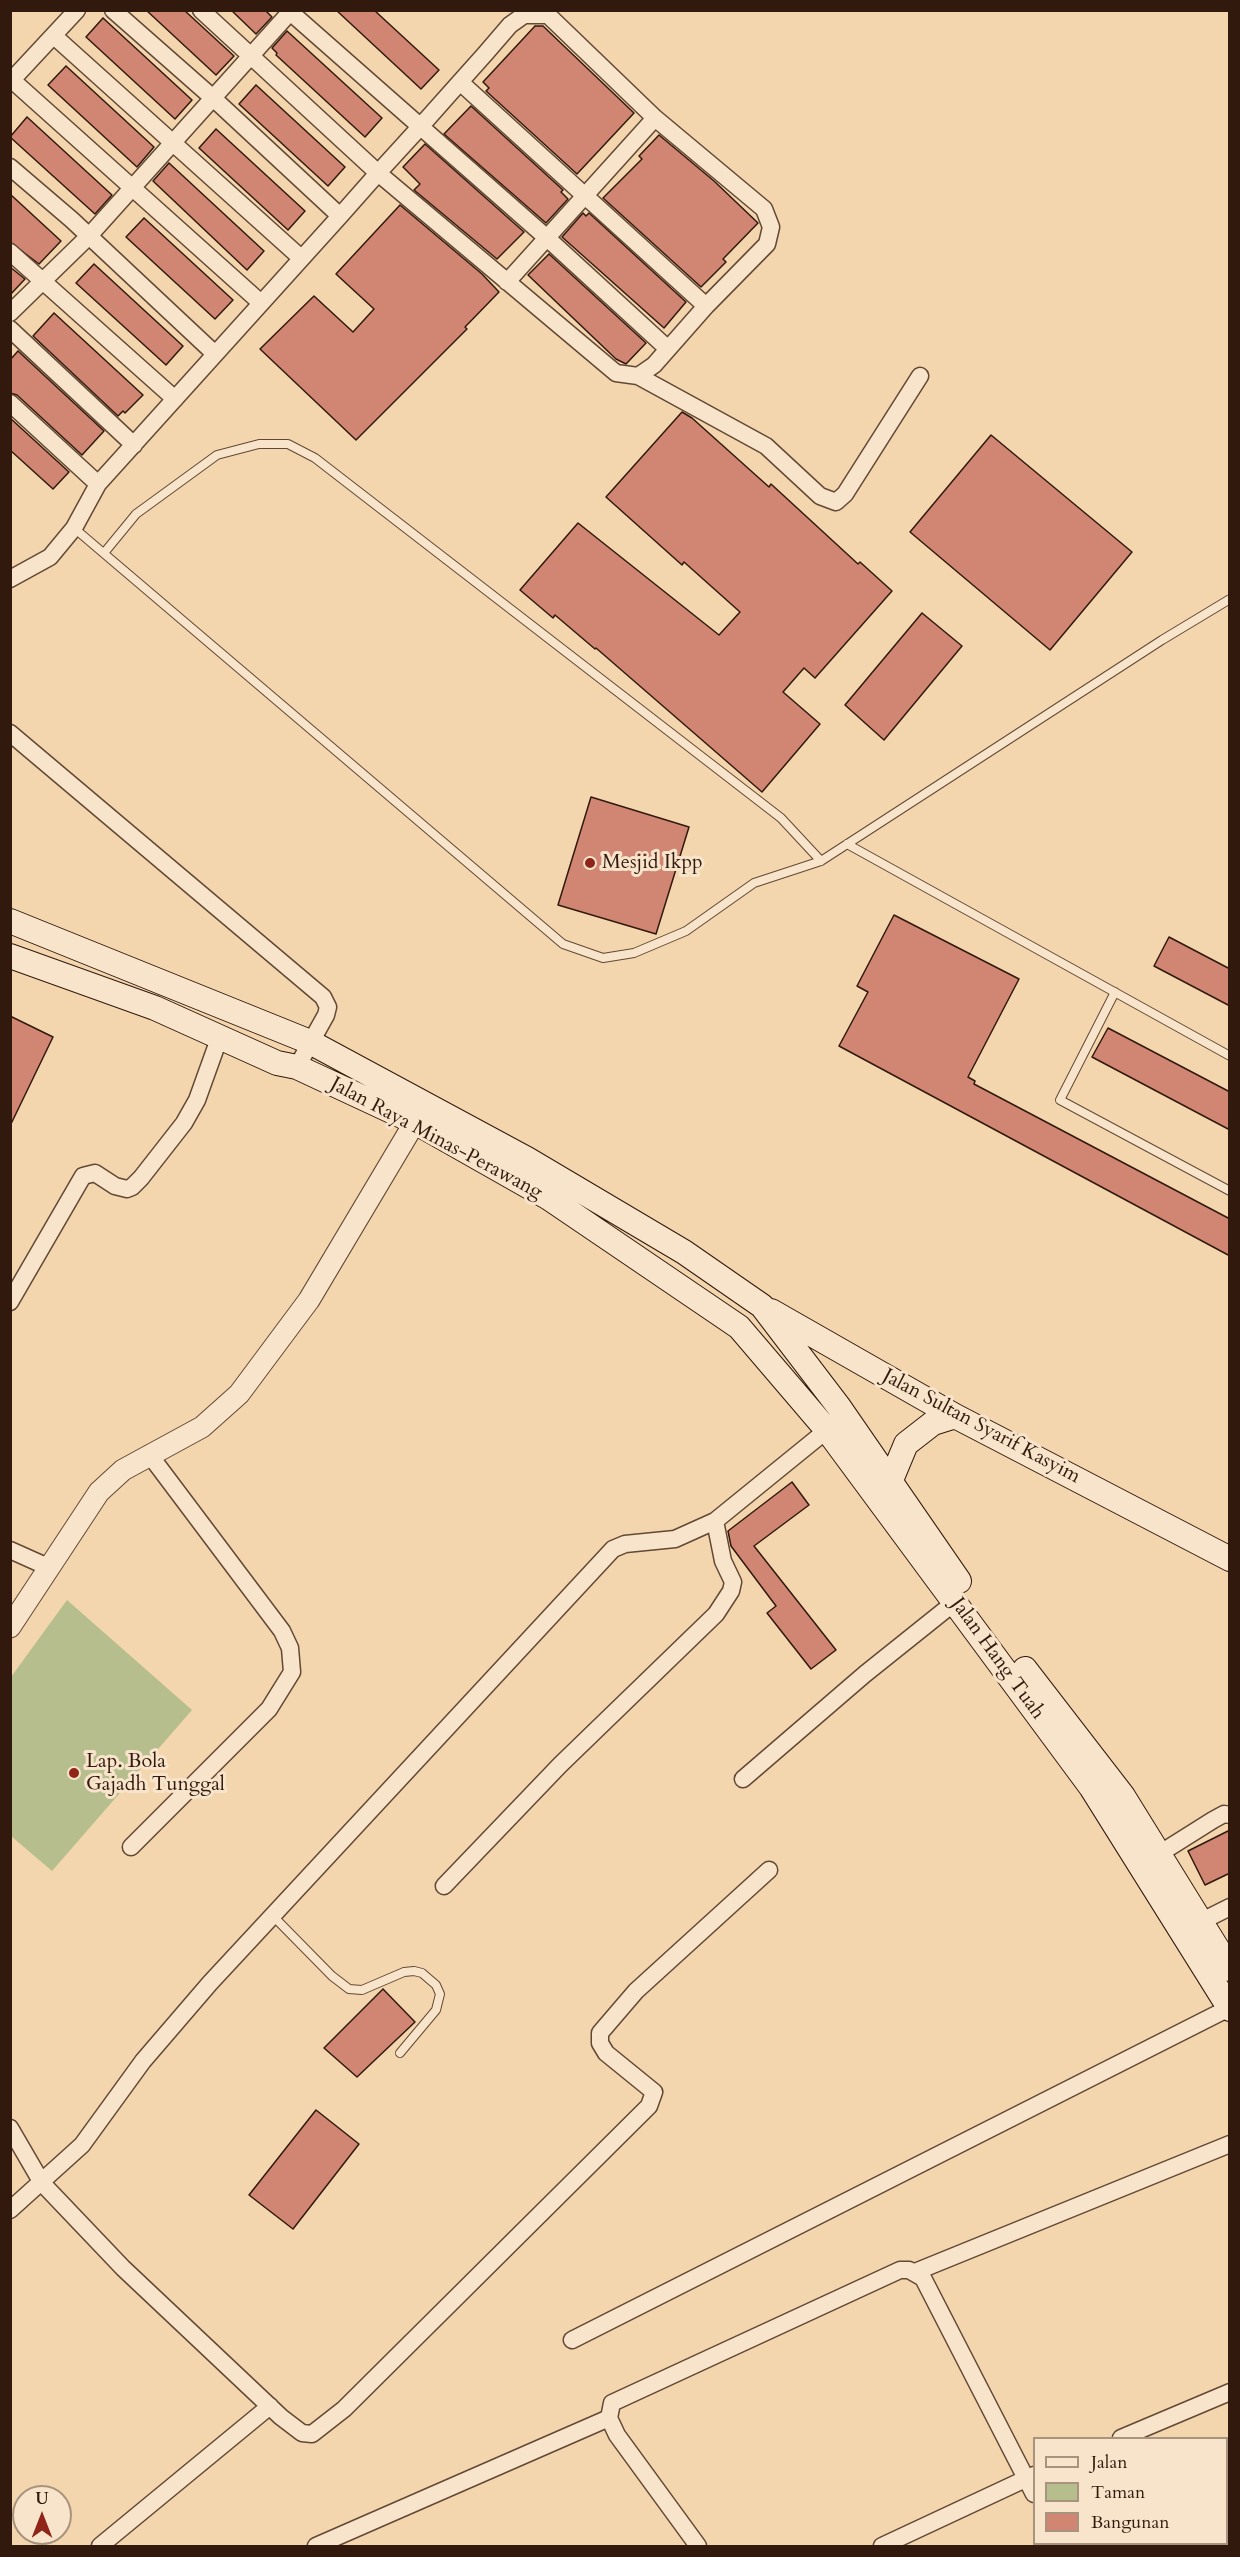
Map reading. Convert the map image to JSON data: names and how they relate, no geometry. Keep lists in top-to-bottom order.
{
  "streets": {
    "main road": ["Jalan Raya Minas-Perawang", "Jalan Sultan Syarif Kasyim", "Jalan Hang Tuah"]
  },
  "crossings": [
    ["Jalan Raya Minas-Perawang", "Jalan Sultan Syarif Kasyim"],
    ["Jalan Raya Minas-Perawang", "Jalan Hang Tuah"],
    ["Jalan Sultan Syarif Kasyim", "Jalan Hang Tuah"]
  ],
  "places": ["Mesjid Ikpp", "Lap. Bola Gajadh Tunggal"],
  "legend": ["Jalan", "Taman", "Bangunan"],
  "north": "top"
}
